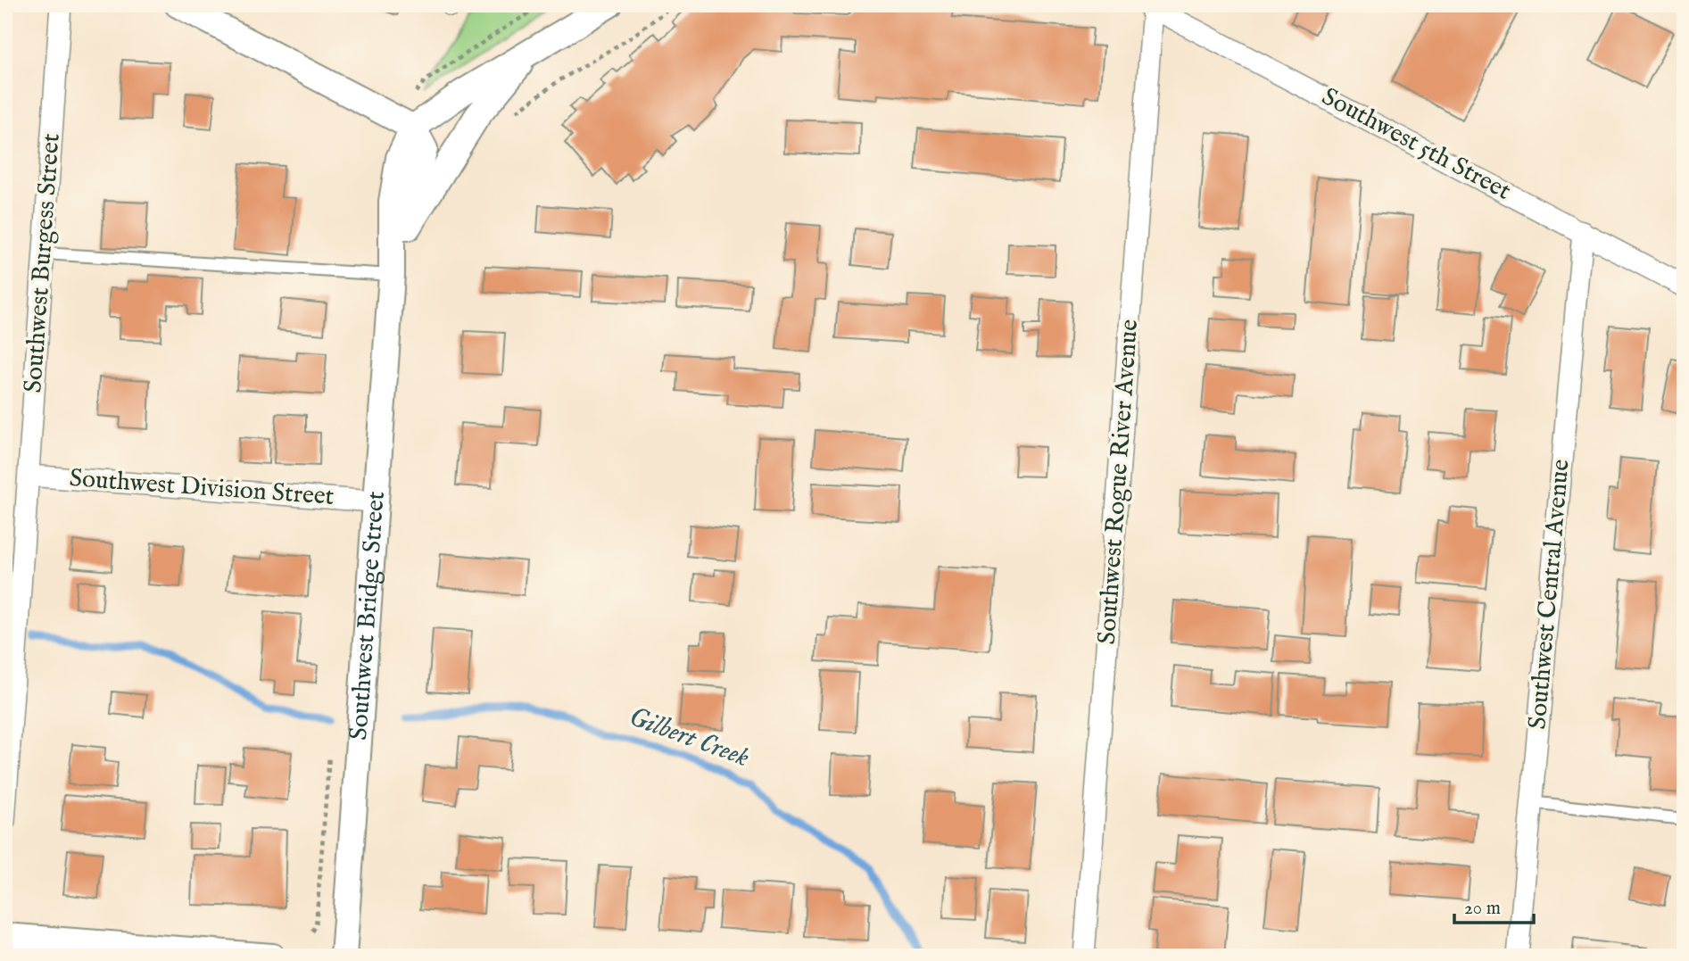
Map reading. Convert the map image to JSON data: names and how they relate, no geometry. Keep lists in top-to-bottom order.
{
  "streets": {
    "street": [
      "Southwest 5th Street",
      "Southwest Burgess Street",
      "Southwest Rogue River Avenue",
      "Southwest Division Street",
      "Southwest Central Avenue",
      "Southwest Bridge Street"
    ]
  },
  "crossings": [
    ["Southwest 5th Street", "Southwest Rogue River Avenue"],
    ["Southwest 5th Street", "Southwest Central Avenue"],
    ["Southwest Burgess Street", "Southwest Division Street"],
    ["Southwest Division Street", "Southwest Bridge Street"]
  ],
  "water": ["Gilbert Creek"],
  "scale_bar": "20 m"
}
